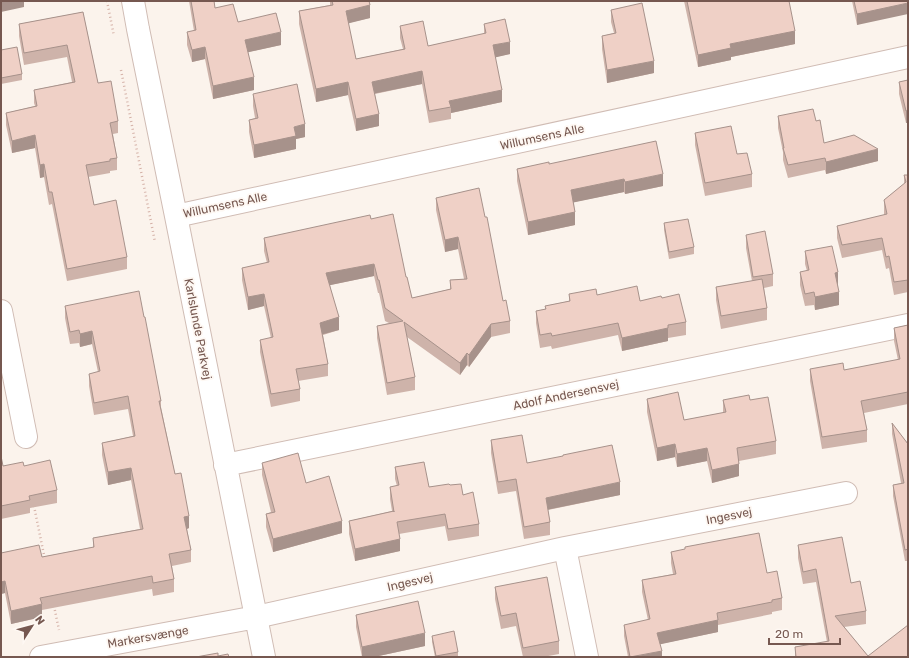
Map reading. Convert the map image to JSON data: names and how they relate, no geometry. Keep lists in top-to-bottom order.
{
  "streets": {
    "street": [
      "Willumsens Alle",
      "Karlslunde Parkvej",
      "Adolf Andersensvej",
      "Ingesvej",
      "Markersvænge"
    ]
  },
  "crossings": [
    ["Willumsens Alle", "Karlslunde Parkvej"],
    ["Karlslunde Parkvej", "Adolf Andersensvej"],
    ["Karlslunde Parkvej", "Ingesvej"],
    ["Karlslunde Parkvej", "Markersvænge"],
    ["Ingesvej", "Markersvænge"]
  ],
  "scale_bar": "20 m",
  "north": "top right"
}
